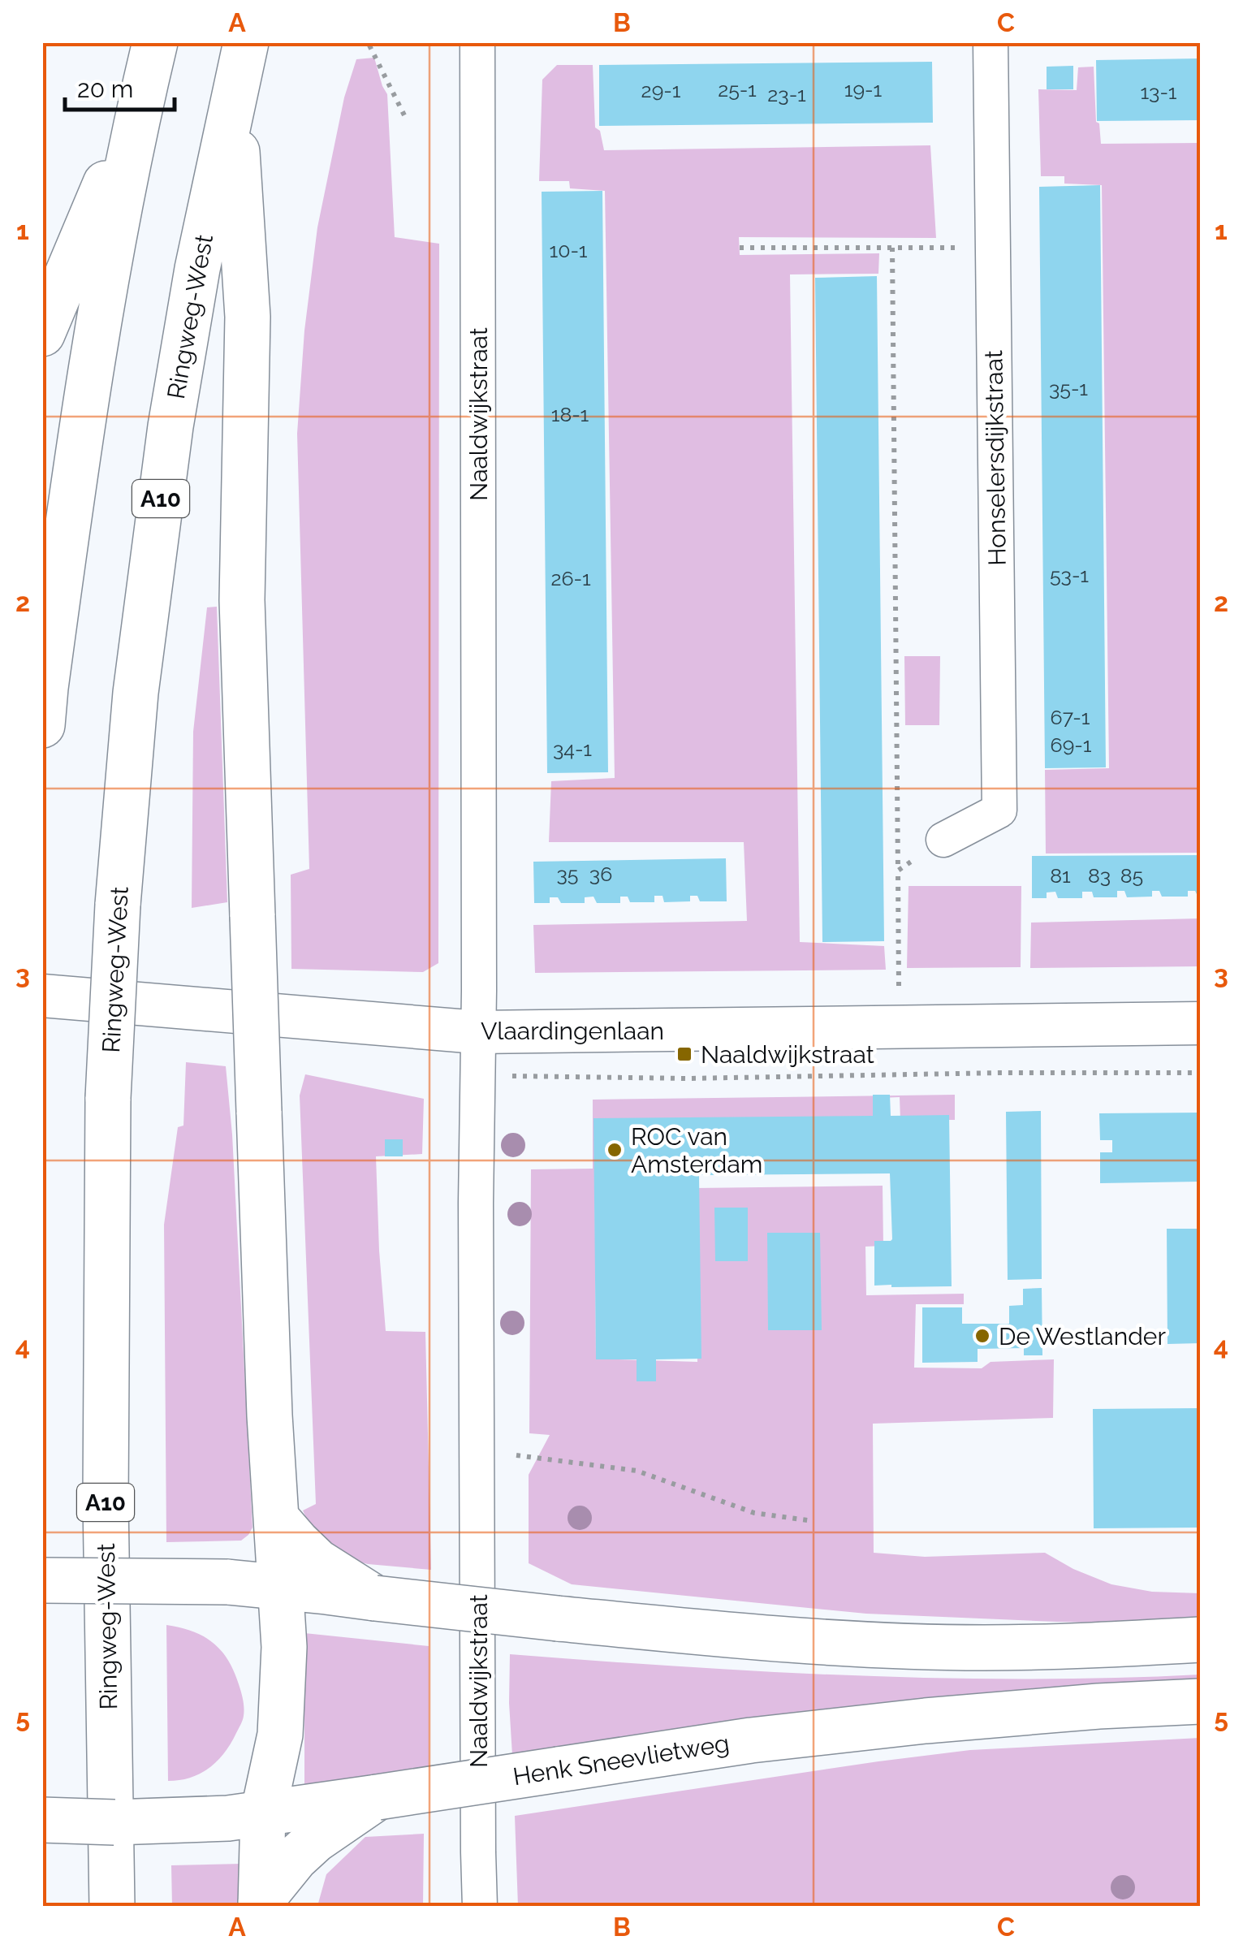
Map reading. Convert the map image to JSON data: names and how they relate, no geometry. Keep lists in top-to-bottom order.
{
  "streets": {
    "main road": ["Ringweg-West", "A10", "Henk Sneevlietweg"],
    "street": ["Naaldwijkstraat", "Honselersdijkstraat", "Vlaardingenlaan"]
  },
  "crossings": [
    ["Ringweg-West", "A10"],
    ["Naaldwijkstraat", "Vlaardingenlaan"],
    ["A10", "Henk Sneevlietweg"]
  ],
  "places": {
    "transit": ["Naaldwijkstraat"],
    "other": ["ROC van Amsterdam", "De Westlander"]
  },
  "house_numbers": [
    "25-1",
    "19-1",
    "29-1",
    "13-1",
    "23-1",
    "10-1",
    "35-1",
    "18-1",
    "53-1",
    "26-1",
    "67-1",
    "69-1",
    "34-1",
    "35",
    "36",
    "81",
    "83",
    "85"
  ],
  "scale_bar": "20 m",
  "grid": {
    "columns": ["A", "B", "C"],
    "rows": [
      "1",
      "2",
      "3",
      "4",
      "5"
    ]
  }
}
